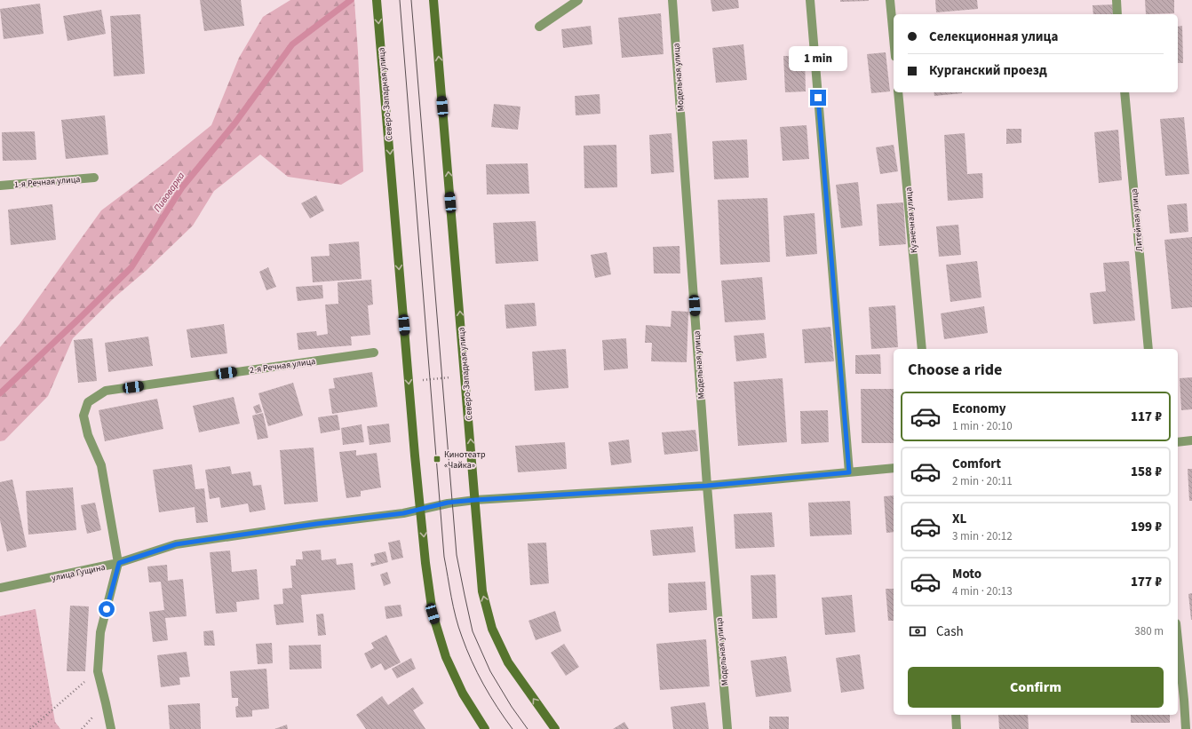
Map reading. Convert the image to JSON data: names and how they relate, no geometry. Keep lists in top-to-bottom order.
{
  "streets": {
    "main road": ["Северо-Западная улица"],
    "street": [
      "Модельная улица",
      "1-я Речная улица",
      "Кузнечная улица",
      "Литейная улица",
      "2-я Речная улица",
      "улица Гущина"
    ]
  },
  "crossings": [
    ["Модельная улица", "улица Гущина"],
    ["Северо-Западная улица", "улица Гущина"],
    ["2-я Речная улица", "улица Гущина"]
  ],
  "water": ["Пивоварка"],
  "places": {
    "transit": ["Кинотеатр «Чайка»"]
  },
  "page": {
    "banner": ["Селекционная улица", "Курганский проезд"],
    "bubble": "1 min",
    "heading": "Choose a ride",
    "list": [
      {
        "name": "Economy",
        "note": "1 min · 20:10",
        "value": "117 ₽"
      },
      {
        "name": "Comfort",
        "note": "2 min · 20:11",
        "value": "158 ₽"
      },
      {
        "name": "XL",
        "note": "3 min · 20:12",
        "value": "199 ₽"
      },
      {
        "name": "Moto",
        "note": "4 min · 20:13",
        "value": "177 ₽"
      }
    ],
    "pay": ["Cash", "380 m"],
    "buttons": "Confirm"
  }
}
